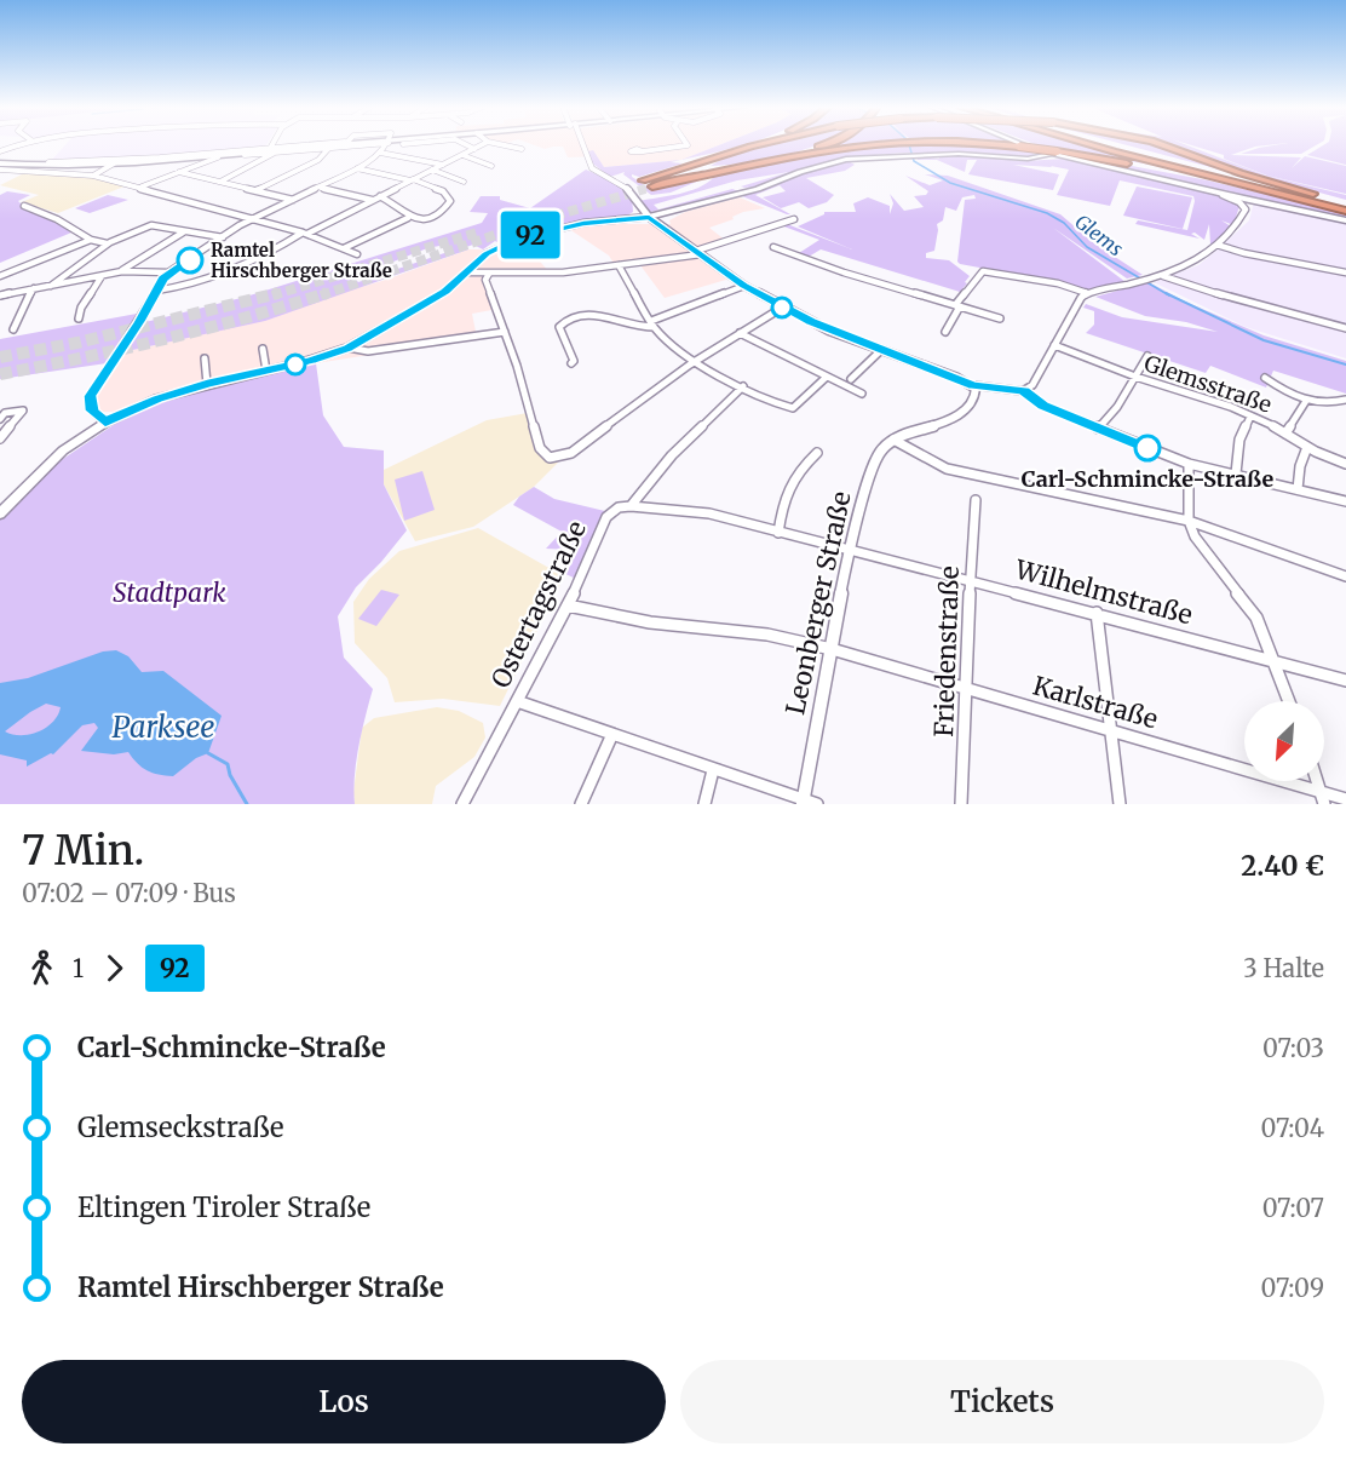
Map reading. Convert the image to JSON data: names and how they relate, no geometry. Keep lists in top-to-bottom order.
{
  "streets": {
    "street": [
      "Glemsstraße",
      "Wilhelmstraße",
      "Leonberger Straße",
      "Ostertagstraße",
      "Friedenstraße",
      "Karlstraße"
    ]
  },
  "crossings": [
    ["Wilhelmstraße", "Leonberger Straße"],
    ["Wilhelmstraße", "Ostertagstraße"],
    ["Wilhelmstraße", "Friedenstraße"],
    ["Leonberger Straße", "Karlstraße"],
    ["Ostertagstraße", "Karlstraße"],
    ["Friedenstraße", "Karlstraße"]
  ],
  "water": ["Glems", "Parksee"],
  "parks": ["Stadtpark"],
  "places": ["Ramtel Hirschberger Straße", "Carl-Schmincke-Straße"],
  "lines": ["bus line 92"],
  "north": "bottom left",
  "page": {
    "on_map": "92",
    "heading": ["7 Min.", "07:02 – 07:09 · Bus", "2.40 €"],
    "legs": ["1", "92", "3 Halte"],
    "list": [
      {
        "name": "Carl-Schmincke-Straße",
        "value": "07:03"
      },
      {
        "name": "Glemseckstraße",
        "value": "07:04"
      },
      {
        "name": "Eltingen Tiroler Straße",
        "value": "07:07"
      },
      {
        "name": "Ramtel Hirschberger Straße",
        "value": "07:09"
      }
    ],
    "buttons": ["Los", "Tickets"]
  }
}
